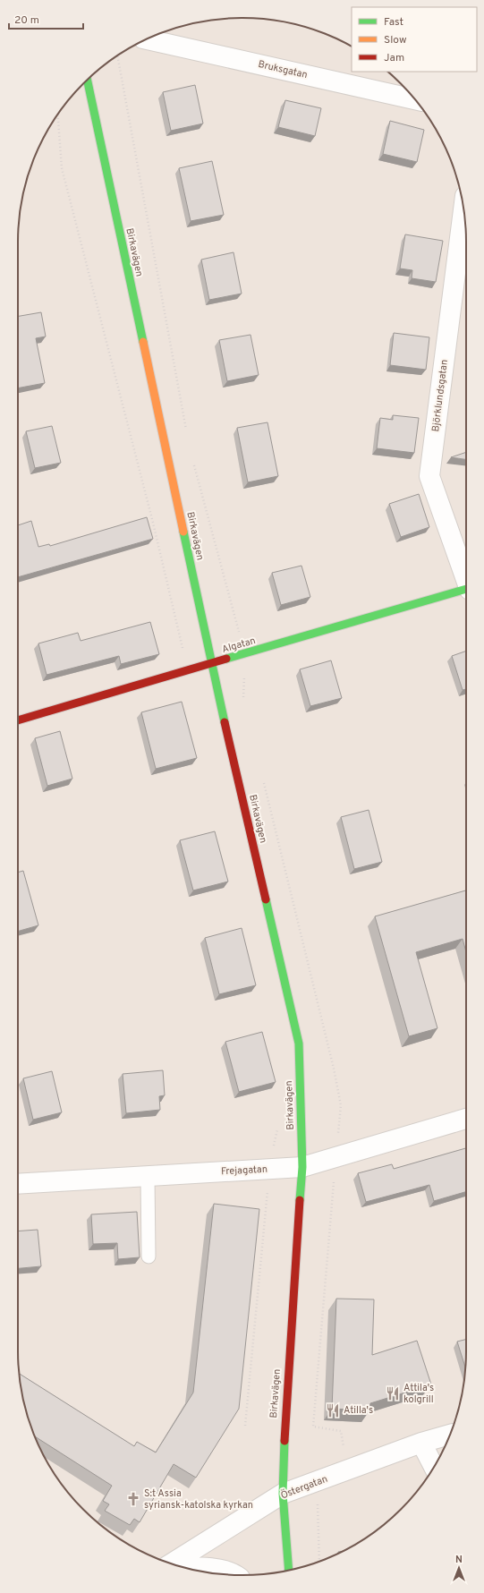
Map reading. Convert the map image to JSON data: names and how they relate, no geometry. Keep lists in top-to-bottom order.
{
  "streets": {
    "street": [
      "Bruksgatan",
      "Birkavägen",
      "Björklundsgatan",
      "Algatan",
      "Frejagatan",
      "Östergatan"
    ]
  },
  "crossings": [
    ["Birkavägen", "Algatan"],
    ["Birkavägen", "Frejagatan"],
    ["Birkavägen", "Östergatan"]
  ],
  "places": {
    "restaurant": ["Attila's kolgrill", "Atilla's"],
    "church": ["S:t Assia syriansk-katolska kyrkan"]
  },
  "legend": ["Fast", "Slow", "Jam"],
  "scale_bar": "20 m",
  "north": "top"
}
